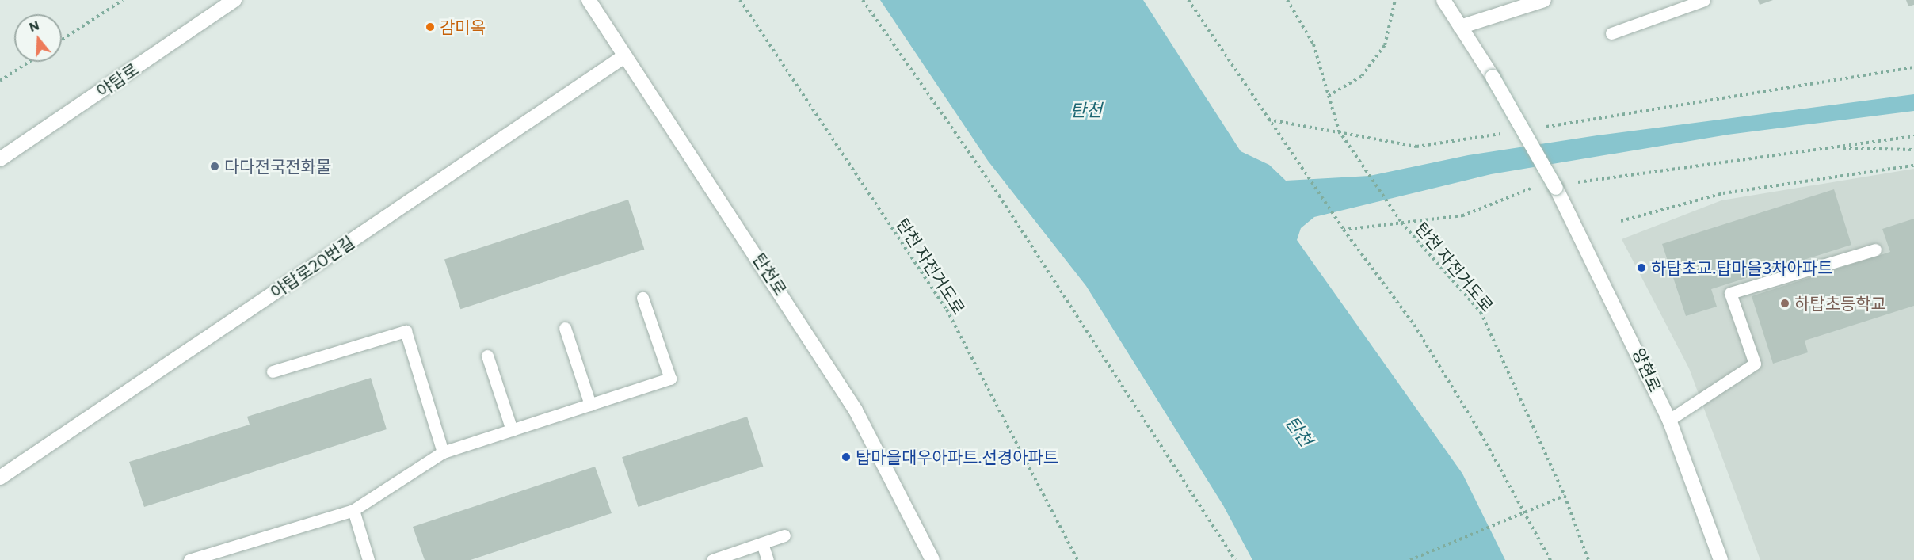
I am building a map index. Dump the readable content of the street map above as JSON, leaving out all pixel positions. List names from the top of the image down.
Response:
{
  "streets": {
    "main road": [
      "야탑로",
      "야탑로20번길",
      "탄천로",
      "양현로"
    ],
    "path": ["탄천 자전거도로"]
  },
  "crossings": [
    ["야탑로20번길", "탄천로"]
  ],
  "water": ["탄천"],
  "places": [
    "감미옥",
    "다다전국전화물",
    "하탑초교.탑마을3차아파트",
    "하탑초등학교",
    "탑마을대우아파트.선경아파트"
  ],
  "north": "top"
}
